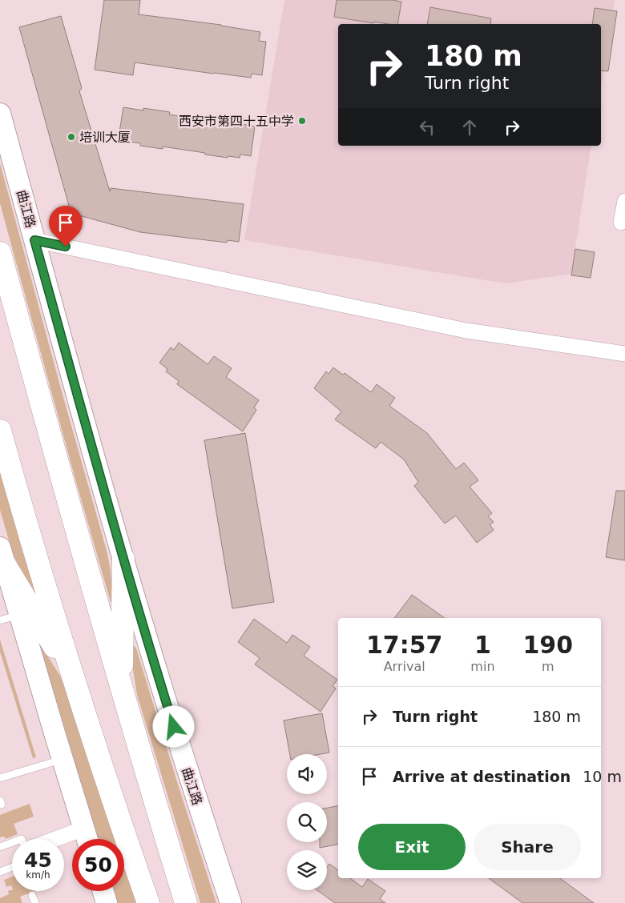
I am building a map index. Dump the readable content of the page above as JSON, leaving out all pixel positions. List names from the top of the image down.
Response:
{
  "streets": {
    "main road": ["曲江路"]
  },
  "places": ["西安市第四十五中学", "培训大厦"],
  "page": {
    "turn": ["180 m", "Turn right"],
    "eta": [
      "17:57",
      "Arrival",
      "1",
      "min",
      "190",
      "m"
    ],
    "list": [
      {
        "name": "Turn right",
        "value": "180 m"
      },
      {
        "name": "Arrive at destination",
        "value": "10 m"
      }
    ],
    "buttons": ["Exit", "Share"],
    "speed": "45 km/h",
    "limit": "50"
  }
}
